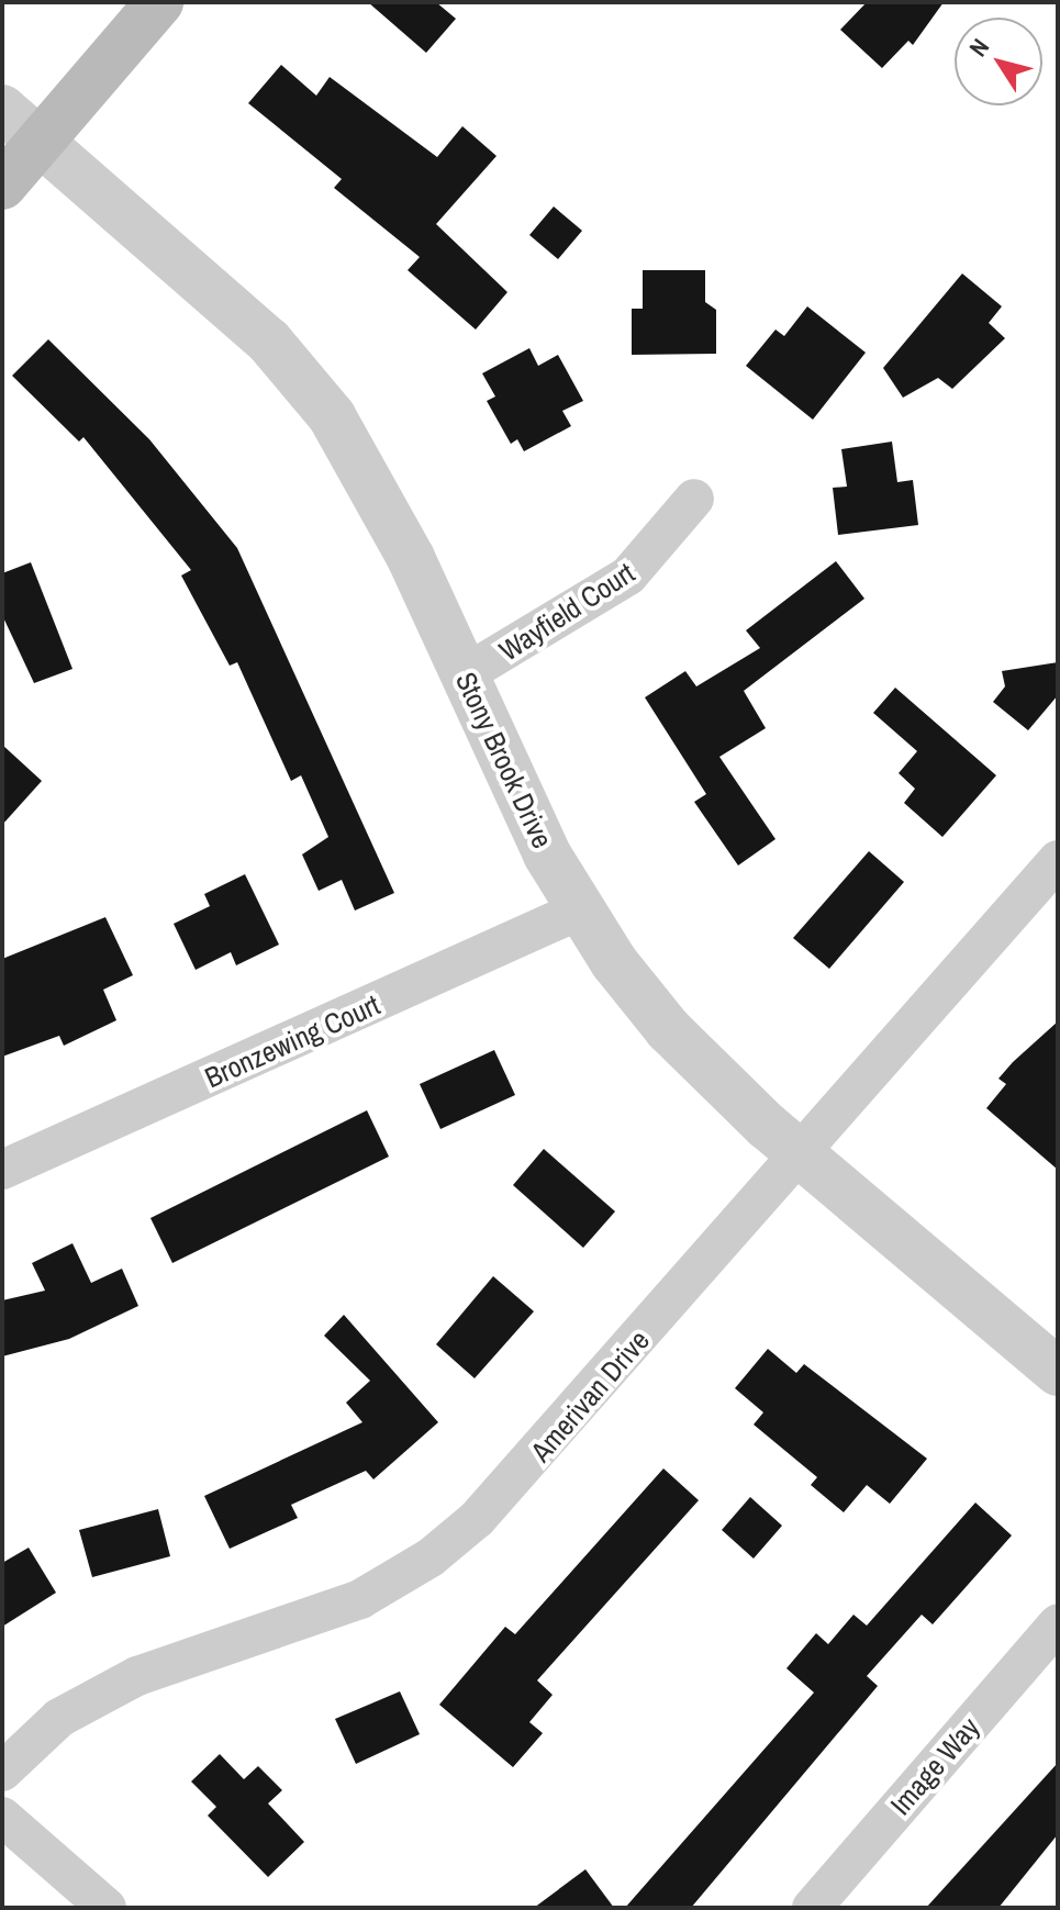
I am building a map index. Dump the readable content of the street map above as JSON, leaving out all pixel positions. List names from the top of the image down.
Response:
{
  "streets": {
    "street": [
      "Wayfield Court",
      "Stony Brook Drive",
      "Bronzewing Court",
      "Amerivan Drive",
      "Image Way"
    ]
  },
  "crossings": [
    ["Wayfield Court", "Stony Brook Drive"],
    ["Stony Brook Drive", "Bronzewing Court"],
    ["Stony Brook Drive", "Amerivan Drive"]
  ],
  "north": "top left"
}
